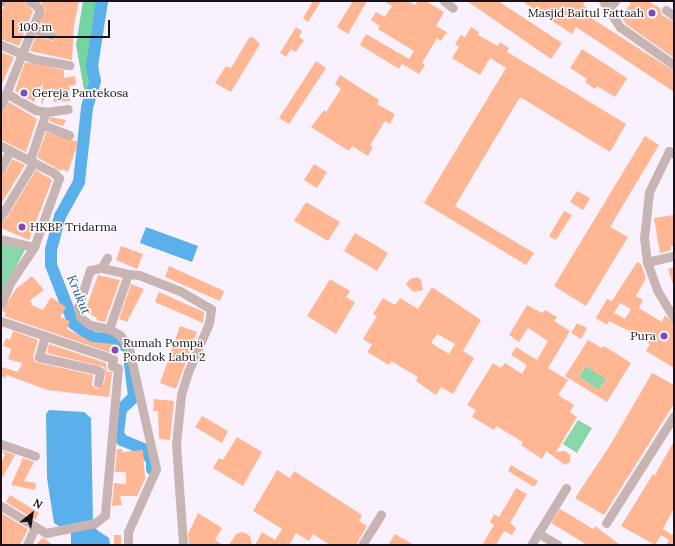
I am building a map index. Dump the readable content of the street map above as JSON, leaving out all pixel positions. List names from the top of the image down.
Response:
{
  "water": ["Krukut"],
  "places": [
    "Masjid Baitul Fattaah",
    "Gereja Pantekosa",
    "HKBP Tridarma",
    "Pura",
    "Rumah Pompa Pondok Labu 2"
  ],
  "scale_bar": "100 m",
  "north": "top right"
}
